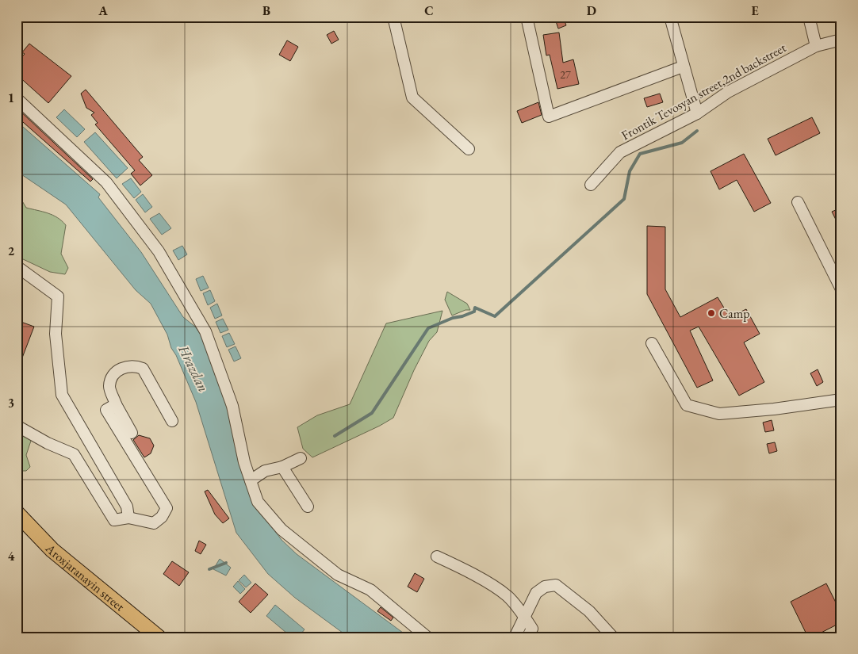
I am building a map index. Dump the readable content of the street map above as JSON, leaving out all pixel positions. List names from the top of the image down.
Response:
{
  "streets": {
    "main road": ["Aroxjaranayin street"],
    "street": ["Frontik Tevosyan street,2nd backstreet"]
  },
  "water": ["Hrazdan"],
  "places": ["Camp"],
  "house_numbers": ["27"],
  "grid": {
    "columns": [
      "A",
      "B",
      "C",
      "D",
      "E"
    ],
    "rows": [
      "1",
      "2",
      "3",
      "4"
    ]
  }
}
